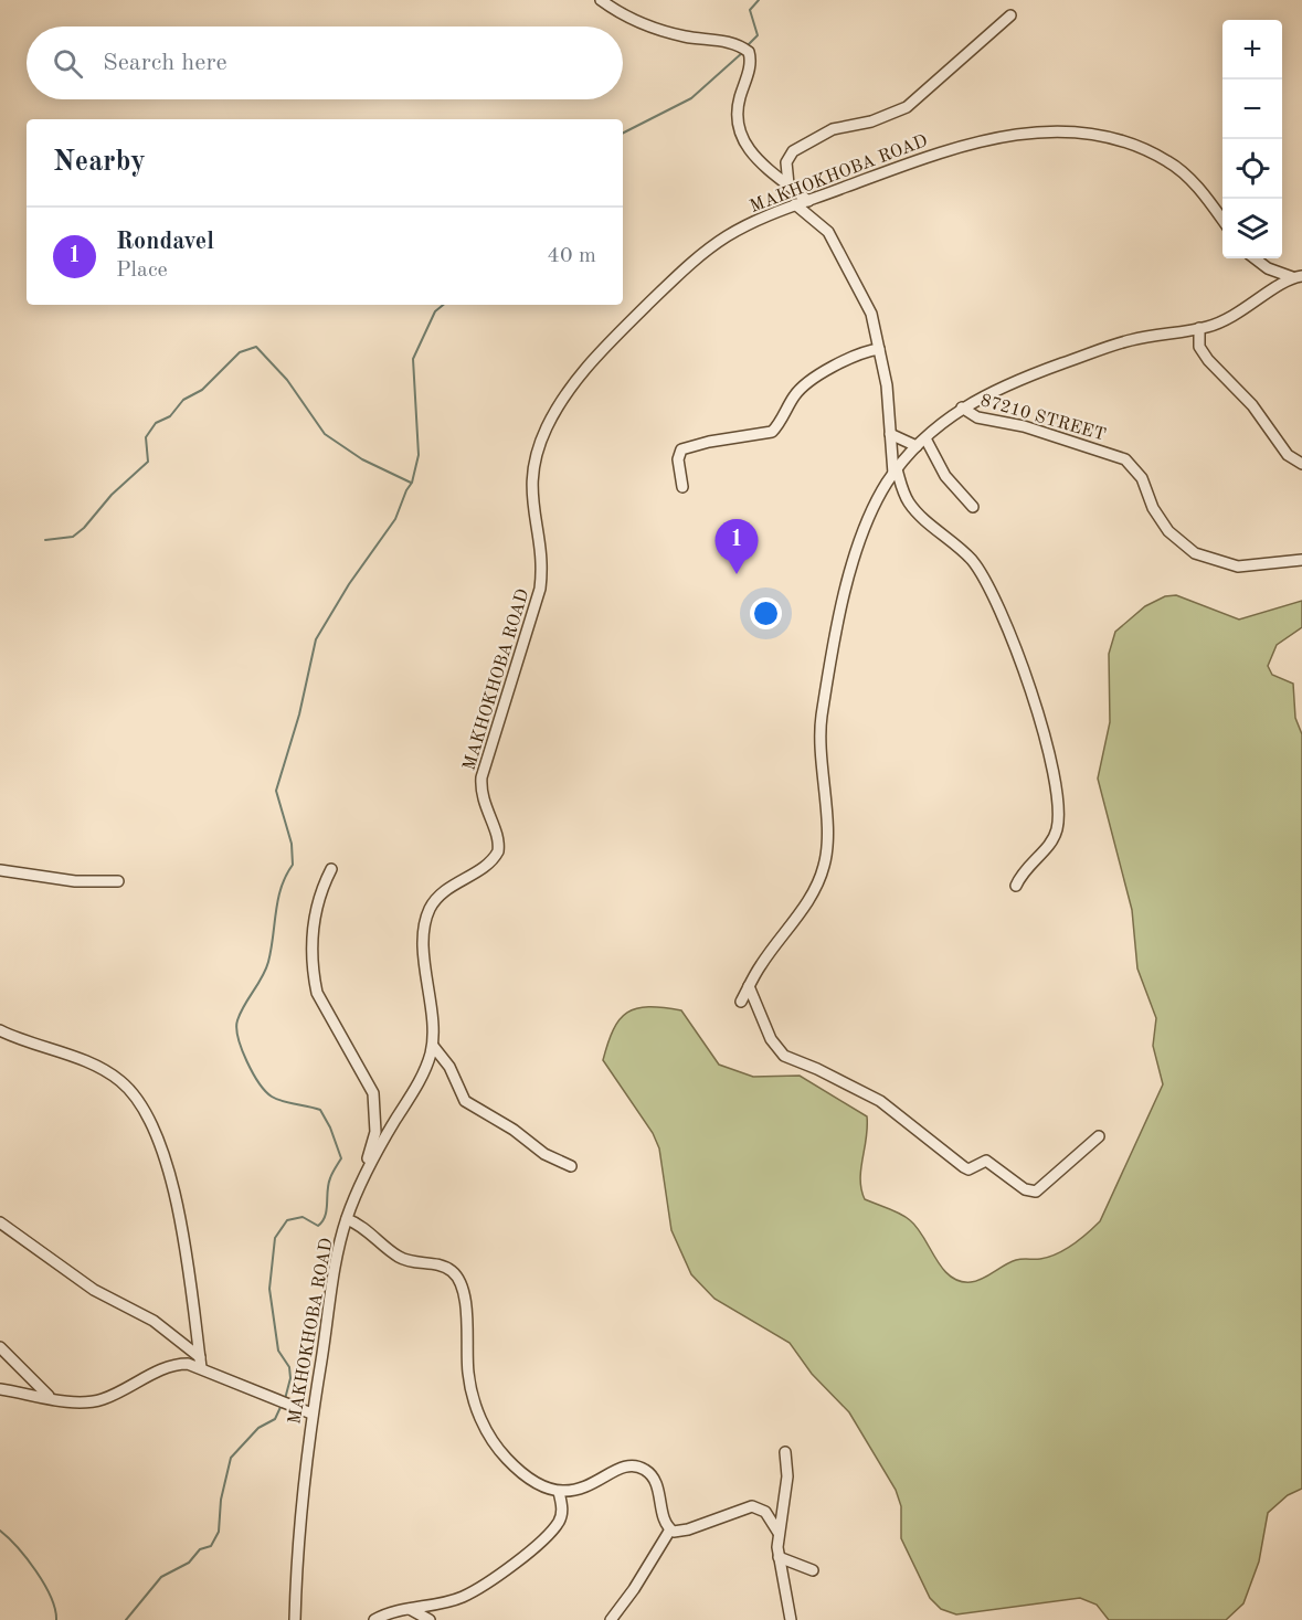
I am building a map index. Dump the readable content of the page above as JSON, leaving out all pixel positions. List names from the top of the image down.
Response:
{
  "streets": {
    "street": ["MAKHOKHOBA ROAD", "87210 STREET"]
  },
  "page": {
    "map_buttons": ["+", "−"],
    "search": "Search here",
    "heading": "Nearby",
    "list": [
      {
        "mark": "1",
        "name": "Rondavel",
        "note": "Place",
        "value": "40 m"
      }
    ],
    "pins": "1"
  }
}
